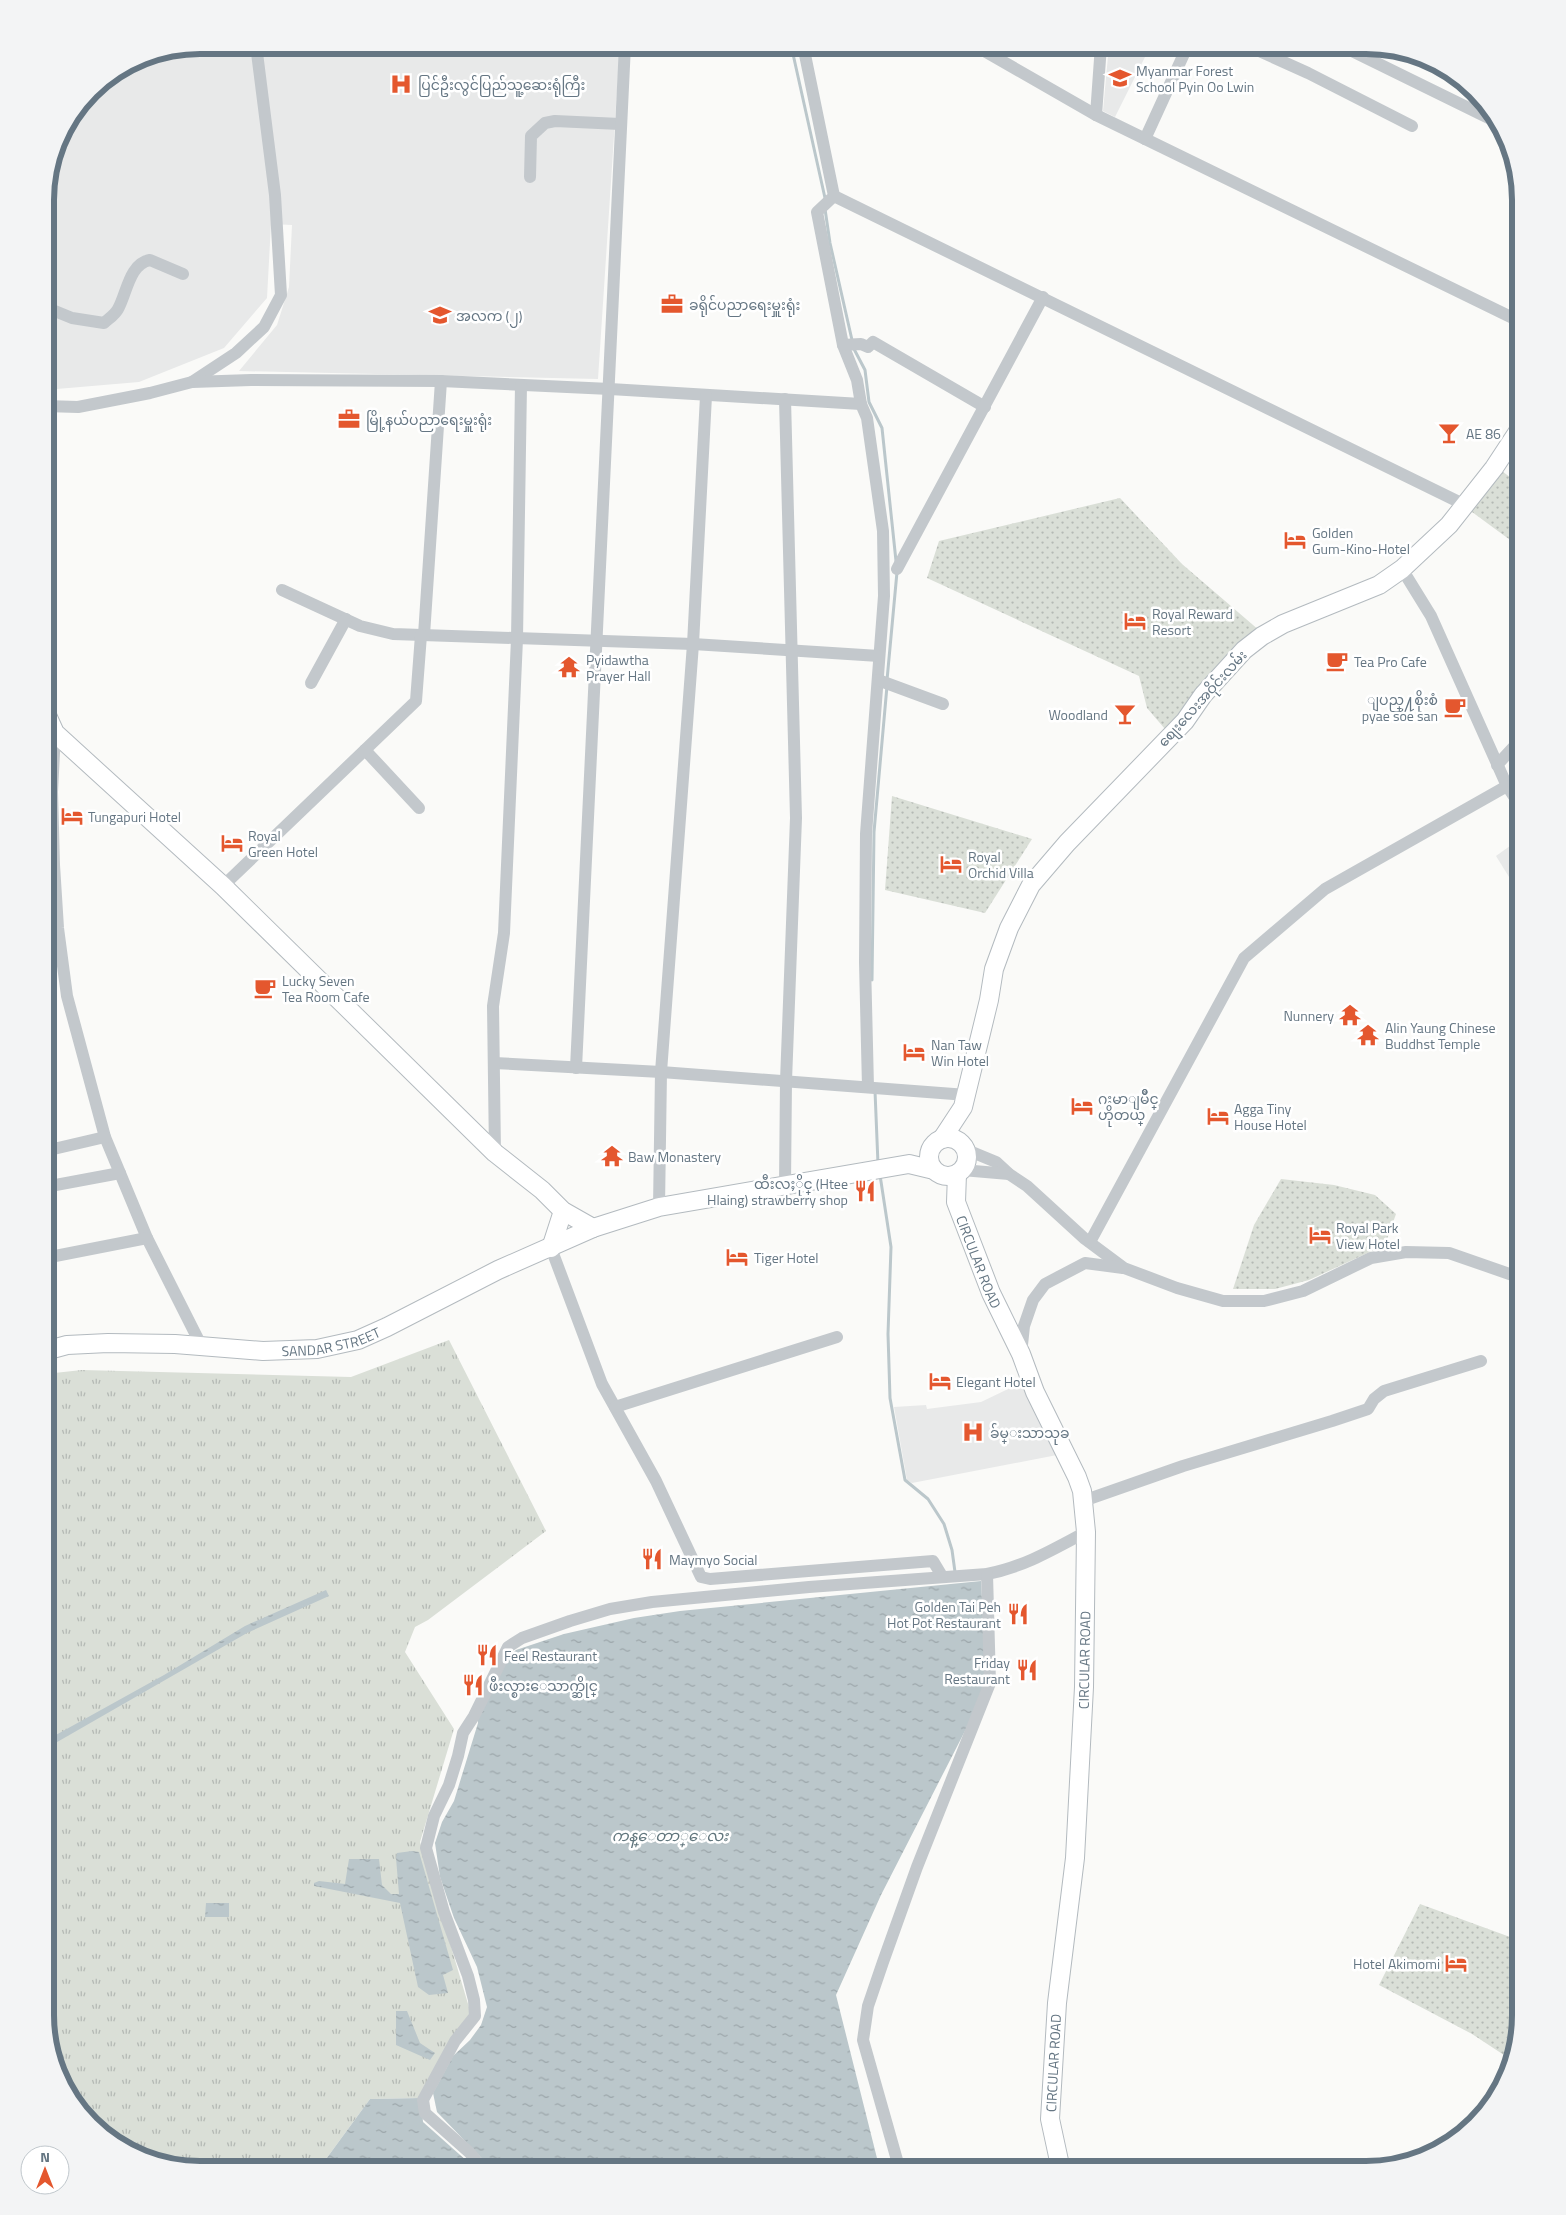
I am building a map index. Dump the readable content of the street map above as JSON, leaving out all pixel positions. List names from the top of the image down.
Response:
{
  "streets": {
    "street": ["စျေးလေးအဝိုင်းလမ်း", "CIRCULAR ROAD", "SANDAR STREET"]
  },
  "water": ["ကန္ေတာ္ေလး"],
  "places": {
    "school or university": ["Myanmar Forest School Pyin Oo Lwin", "အလက (၂)"],
    "hospital": ["ပြင်ဦးလွင်ပြည်သူ့ဆေးရုံကြီး", "ခ်မ္းသာသုခ"],
    "office": ["ခရိုင်ပညာရေးမှူးရုံး", "မြို့နယ်ပညာရေးမှူးရုံး"],
    "bar": ["AE 86", "Woodland"],
    "hotel": [
      "Golden Gum-Kino-Hotel",
      "Royal Reward Resort",
      "Tungapuri Hotel",
      "Royal Green Hotel",
      "Royal Orchid Villa",
      "Nan Taw Win Hotel",
      "ဂႏမာျမိဳင္ ဟိုတယ္",
      "Agga Tiny House Hotel",
      "Royal Park View Hotel",
      "Tiger Hotel",
      "Elegant Hotel",
      "Hotel Akimomi"
    ],
    "cafe": ["Tea Pro Cafe", "ျပည္႔စိုးစံ pyae soe san", "Lucky Seven Tea Room Cafe"],
    "temple": [
      "Pyidawtha Prayer Hall",
      "Nunnery",
      "Alin Yaung Chinese Buddhst Temple",
      "Baw Monastery"
    ],
    "restaurant": [
      "ထီးလႈိုင္ (Htee Hlaing) strawberry shop",
      "Maymyo Social",
      "Golden Tai Peh Hot Pot Restaurant",
      "Feel Restaurant",
      "Friday Restaurant",
      "ဖီးလ္စားေသာက္ဆိုင္"
    ]
  },
  "north": "top"
}
